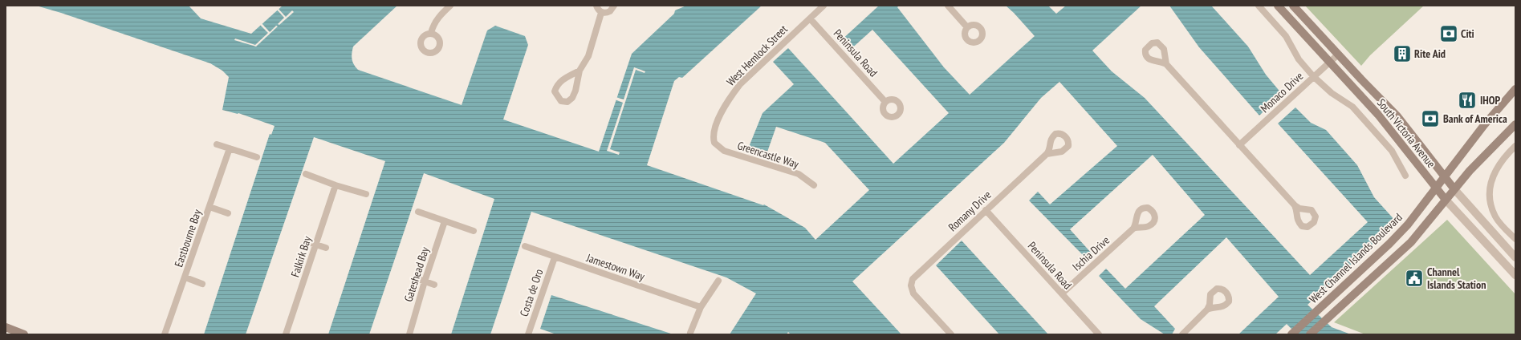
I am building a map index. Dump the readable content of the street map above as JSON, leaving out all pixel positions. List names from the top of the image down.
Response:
{
  "streets": {
    "main road": ["South Victoria Avenue", "West Channel Islands Boulevard"],
    "street": [
      "Peninsula Road",
      "West Hemlock Street",
      "Monaco Drive",
      "Greencastle Way",
      "Romany Drive",
      "Eastbourne Bay",
      "Ischia Drive",
      "Falkirk Bay",
      "Jamestown Way",
      "Gateshead Bay",
      "Costa de Oro"
    ]
  },
  "crossings": [
    ["Peninsula Road", "West Hemlock Street"],
    ["Peninsula Road", "Romany Drive"],
    ["Peninsula Road", "Ischia Drive"],
    ["West Hemlock Street", "Greencastle Way"],
    ["Monaco Drive", "South Victoria Avenue"],
    ["South Victoria Avenue", "West Channel Islands Boulevard"],
    ["Jamestown Way", "Costa de Oro"]
  ],
  "places": {
    "bank": ["Citi", "Bank of America"],
    "building": ["Rite Aid"],
    "restaurant": ["IHOP"],
    "public building": ["Channel Islands Station"]
  }
}
